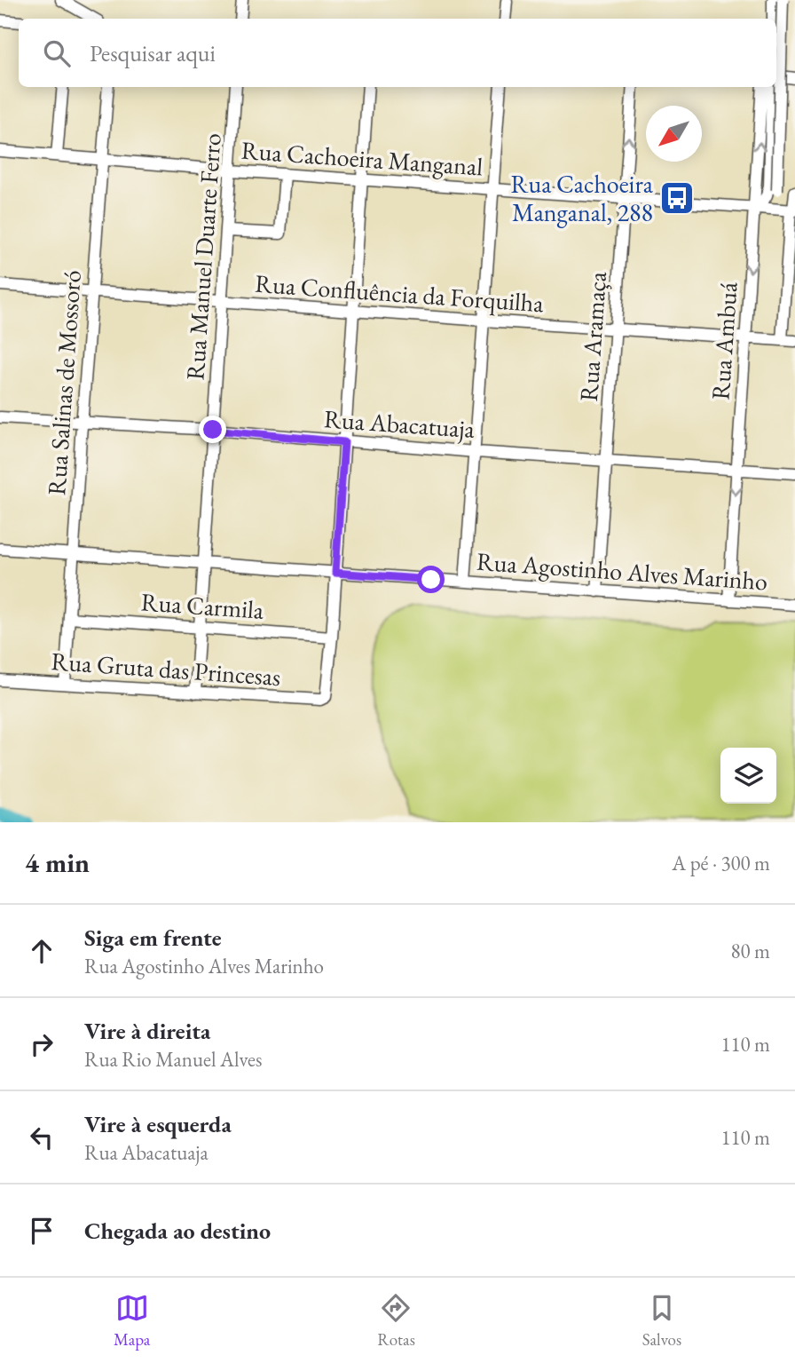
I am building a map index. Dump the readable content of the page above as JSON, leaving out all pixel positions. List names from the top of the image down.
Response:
{
  "streets": {
    "street": [
      "Rua Cachoeira Manganal",
      "Rua Manuel Duarte Ferro",
      "Rua Confluência da Forquilha",
      "Rua Aramaça",
      "Rua Ambuá",
      "Rua Salinas de Mossoró",
      "Rua Abacatuaja",
      "Rua Agostinho Alves Marinho",
      "Rua Carmila",
      "Rua Gruta das Princesas"
    ]
  },
  "crossings": [
    ["Rua Cachoeira Manganal", "Rua Manuel Duarte Ferro"],
    ["Rua Cachoeira Manganal", "Rua Aramaça"],
    ["Rua Cachoeira Manganal", "Rua Ambuá"],
    ["Rua Cachoeira Manganal", "Rua Salinas de Mossoró"],
    ["Rua Manuel Duarte Ferro", "Rua Confluência da Forquilha"],
    ["Rua Manuel Duarte Ferro", "Rua Abacatuaja"],
    ["Rua Manuel Duarte Ferro", "Rua Agostinho Alves Marinho"],
    ["Rua Manuel Duarte Ferro", "Rua Carmila"],
    ["Rua Manuel Duarte Ferro", "Rua Gruta das Princesas"],
    ["Rua Confluência da Forquilha", "Rua Aramaça"],
    ["Rua Confluência da Forquilha", "Rua Ambuá"],
    ["Rua Confluência da Forquilha", "Rua Salinas de Mossoró"],
    ["Rua Aramaça", "Rua Abacatuaja"],
    ["Rua Aramaça", "Rua Agostinho Alves Marinho"],
    ["Rua Ambuá", "Rua Abacatuaja"],
    ["Rua Ambuá", "Rua Agostinho Alves Marinho"],
    ["Rua Salinas de Mossoró", "Rua Abacatuaja"],
    ["Rua Salinas de Mossoró", "Rua Agostinho Alves Marinho"],
    ["Rua Salinas de Mossoró", "Rua Carmila"],
    ["Rua Salinas de Mossoró", "Rua Gruta das Princesas"],
    ["Rua Carmila", "Rua Gruta das Princesas"]
  ],
  "places": {
    "bus stop": ["Rua Cachoeira Manganal, 288"]
  },
  "north": "bottom left",
  "page": {
    "search": "Pesquisar aqui",
    "heading": ["4 min", "A pé · 300 m"],
    "list": [
      ["Siga em frente", "Rua Agostinho Alves Marinho", "80 m"],
      ["Vire à direita", "Rua Rio Manuel Alves", "110 m"],
      ["Vire à esquerda", "Rua Abacatuaja", "110 m"],
      "Chegada ao destino"
    ],
    "nav": ["Mapa", "Rotas", "Salvos"]
  }
}
